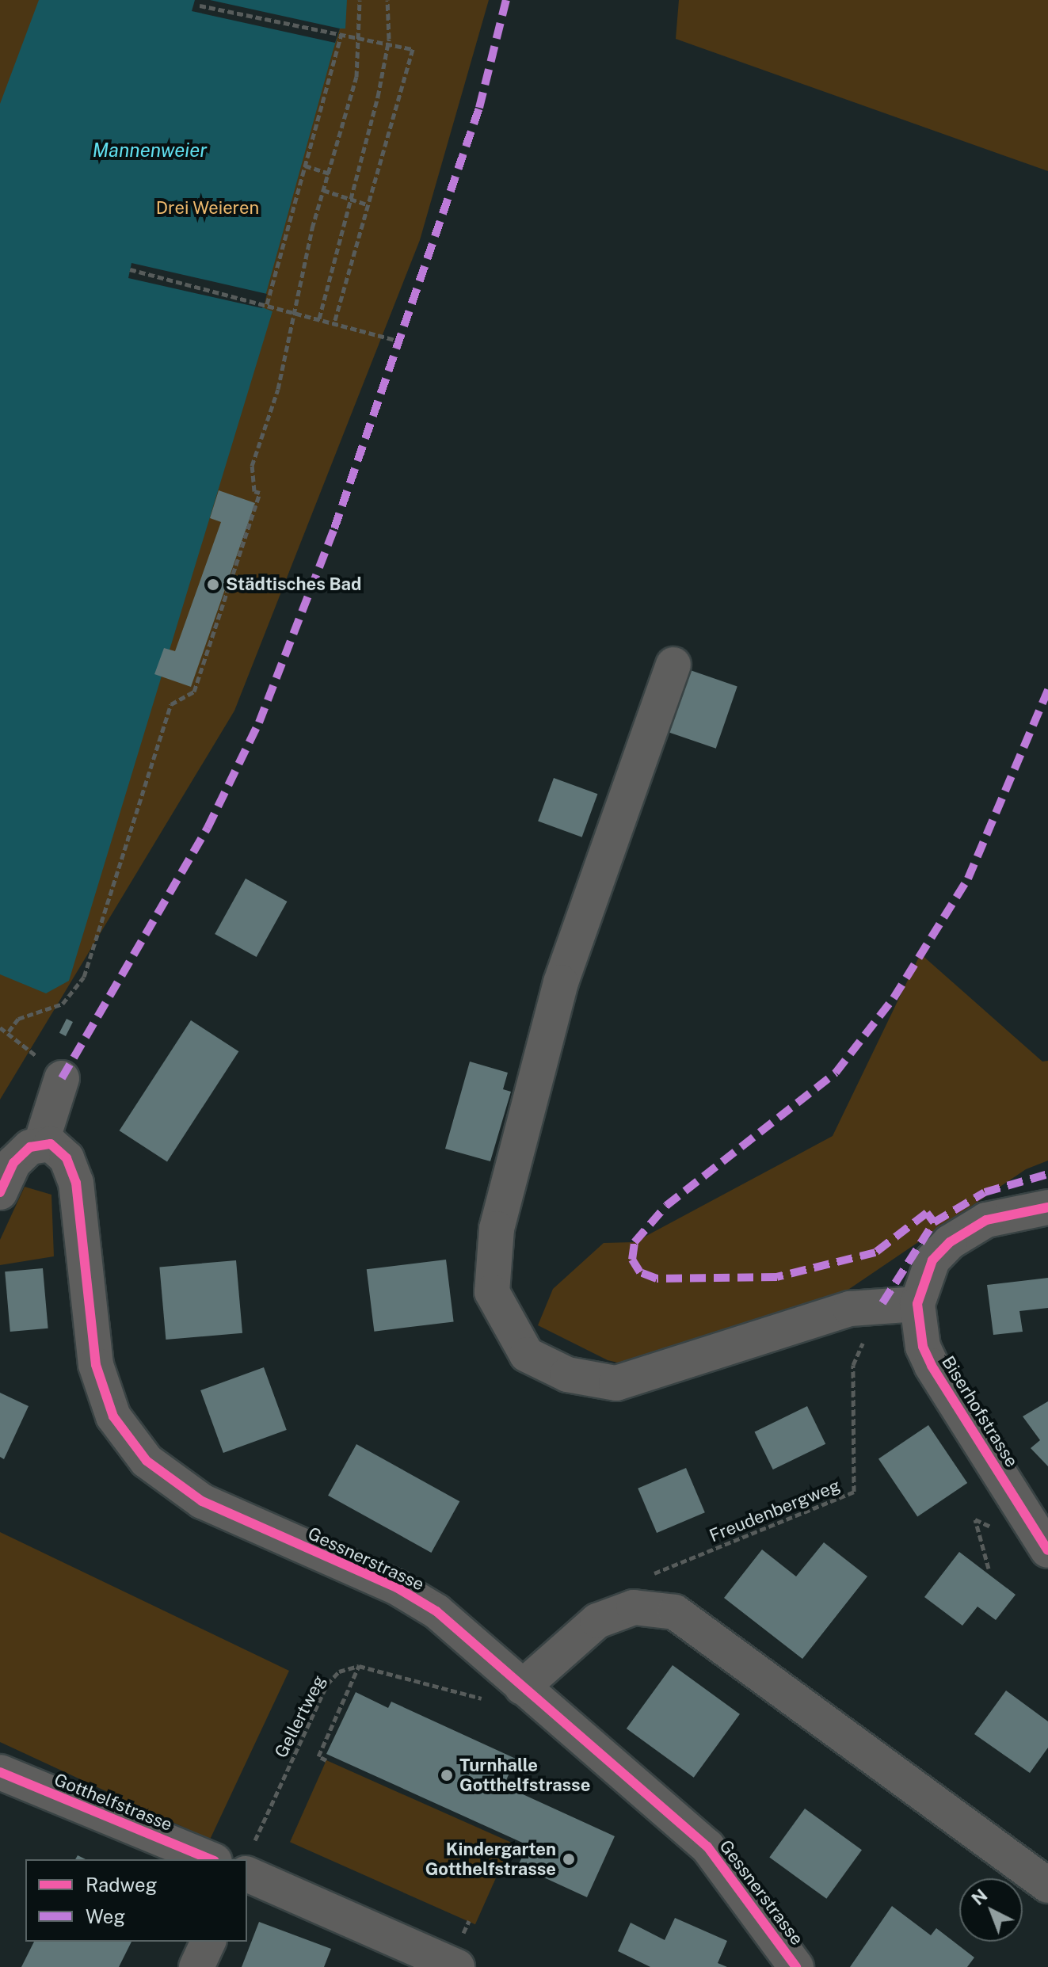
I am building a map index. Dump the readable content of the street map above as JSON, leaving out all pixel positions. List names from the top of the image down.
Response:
{
  "streets": {
    "street": ["Biserhofstrasse", "Gessnerstrasse", "Gotthelfstrasse"],
    "path": ["Freudenbergweg", "Gellertweg"]
  },
  "water": ["Mannenweier"],
  "parks": ["Drei Weieren"],
  "places": ["Städtisches Bad", "Turnhalle Gotthelfstrasse", "Kindergarten Gotthelfstrasse"],
  "legend": ["Radweg", "Weg"],
  "north": "top left"
}
